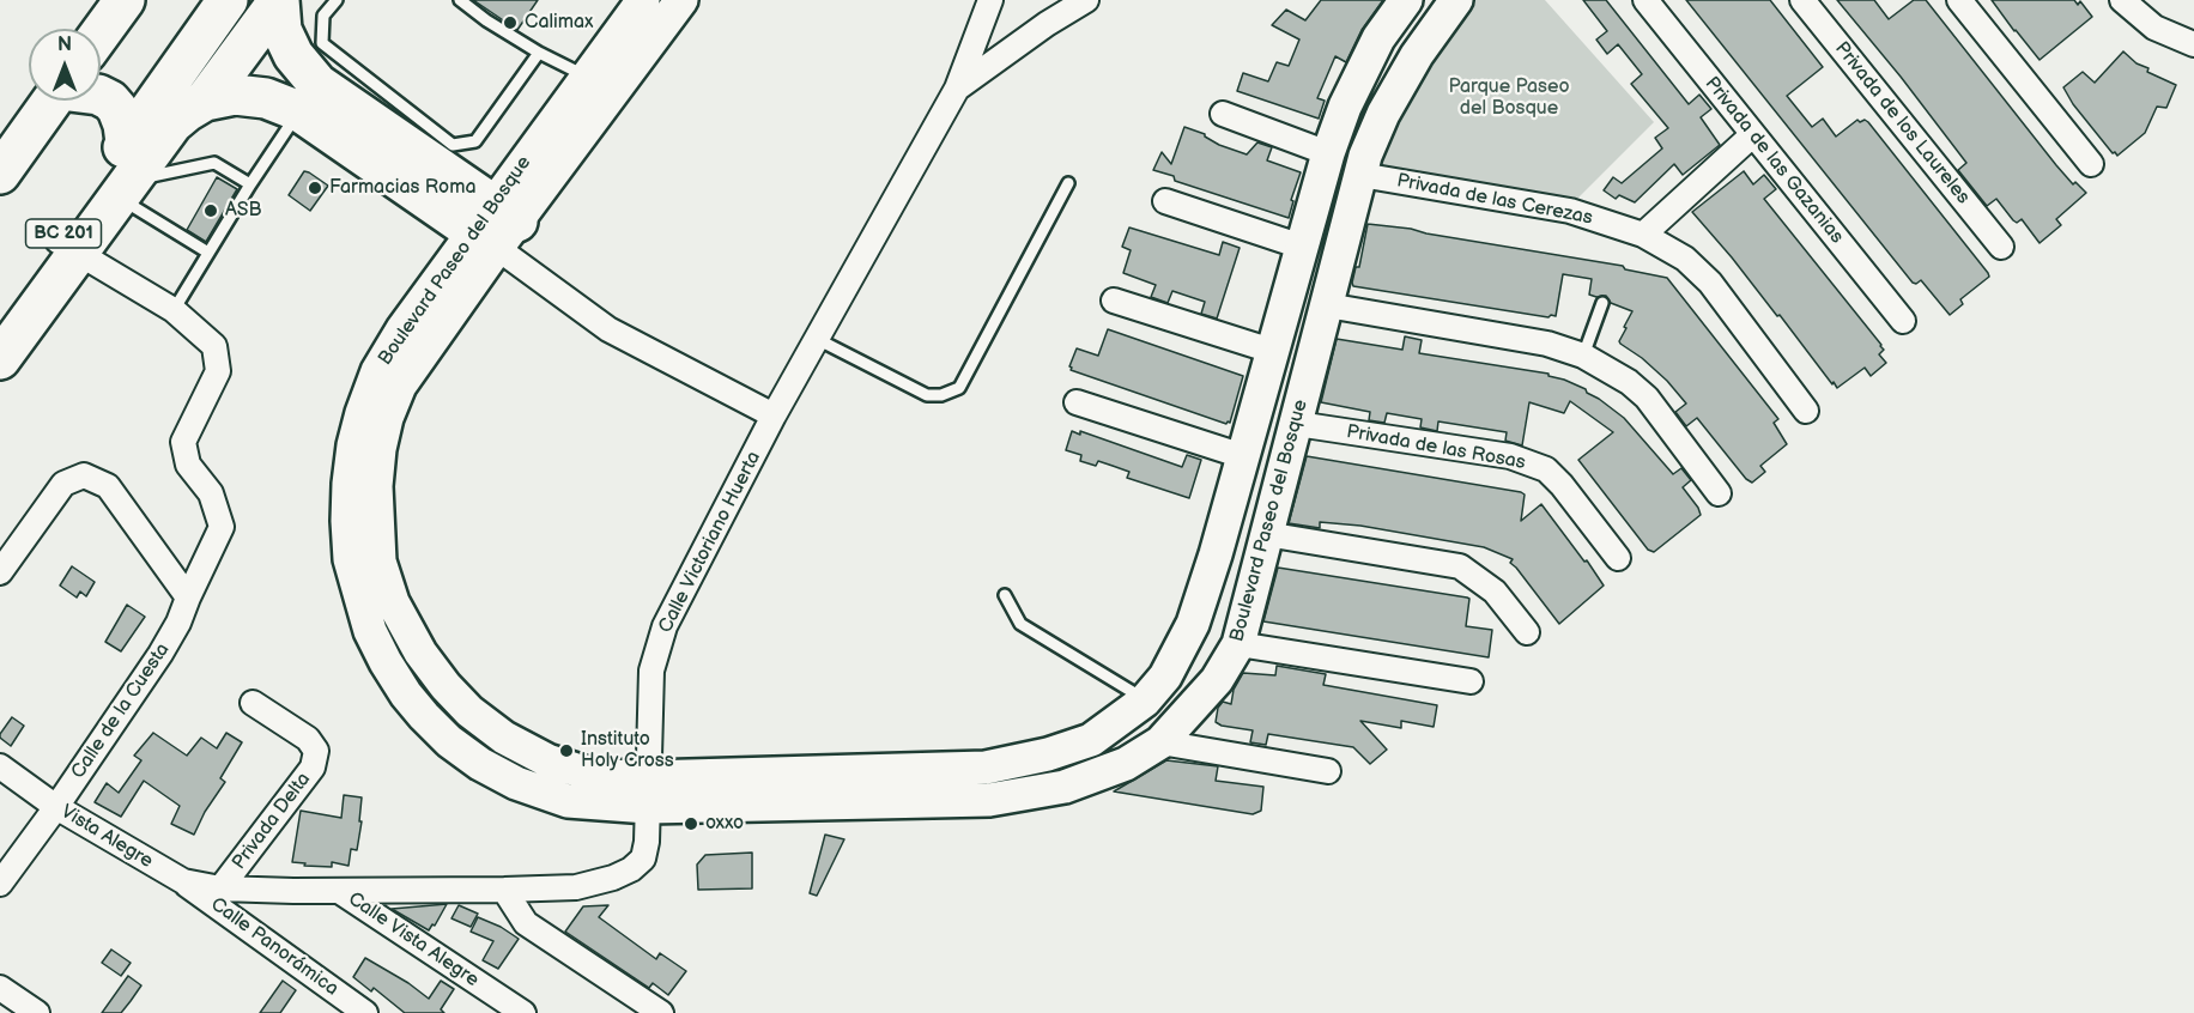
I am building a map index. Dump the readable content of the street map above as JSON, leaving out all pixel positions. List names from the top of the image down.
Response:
{
  "streets": {
    "highway": ["BC 201"],
    "street": [
      "Privada de los Laureles",
      "Privada de las Gazanias",
      "Privada de las Cerezas",
      "Boulevard Paseo del Bosque",
      "Privada de las Rosas",
      "Calle Victoriano Huerta",
      "Calle de la Cuesta",
      "Privada Delta",
      "Vista Alegre",
      "Calle Vista Alegre",
      "Calle Panorámica"
    ]
  },
  "crossings": [
    ["Privada de las Cerezas", "Boulevard Paseo del Bosque"],
    ["Boulevard Paseo del Bosque", "Privada de las Rosas"],
    ["Boulevard Paseo del Bosque", "Calle Victoriano Huerta"],
    ["Calle Victoriano Huerta", "Privada Delta"],
    ["Calle Victoriano Huerta", "Vista Alegre"],
    ["Calle Victoriano Huerta", "Calle Vista Alegre"],
    ["Calle de la Cuesta", "Vista Alegre"],
    ["Privada Delta", "Vista Alegre"],
    ["Vista Alegre", "Calle Panorámica"]
  ],
  "parks": ["Parque Paseo del Bosque"],
  "places": [
    "Calimax",
    "Farmacias Roma",
    "ASB",
    "Instituto Holy Cross",
    "oxxo"
  ],
  "north": "top"
}
